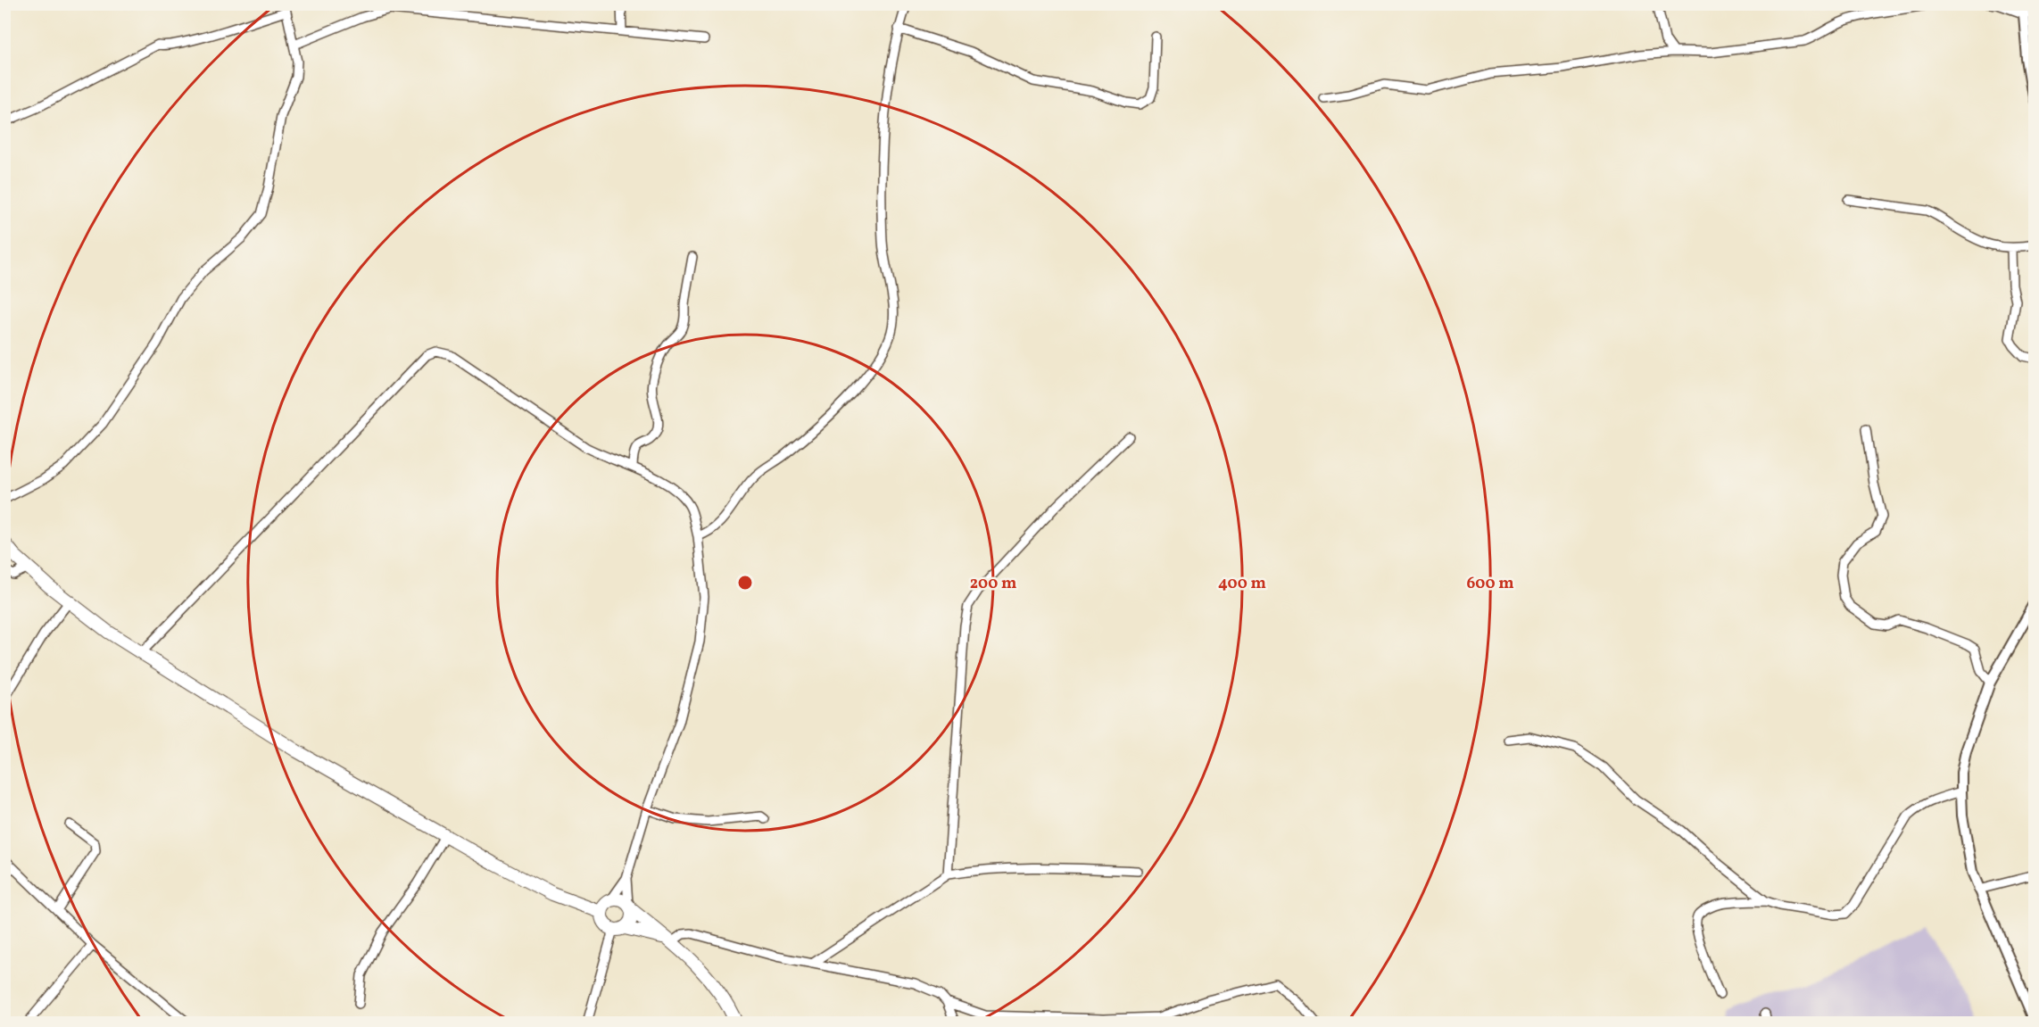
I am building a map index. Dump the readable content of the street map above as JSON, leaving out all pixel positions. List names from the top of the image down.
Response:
{
  "rings": ["200 m", "400 m", "600 m"]
}
